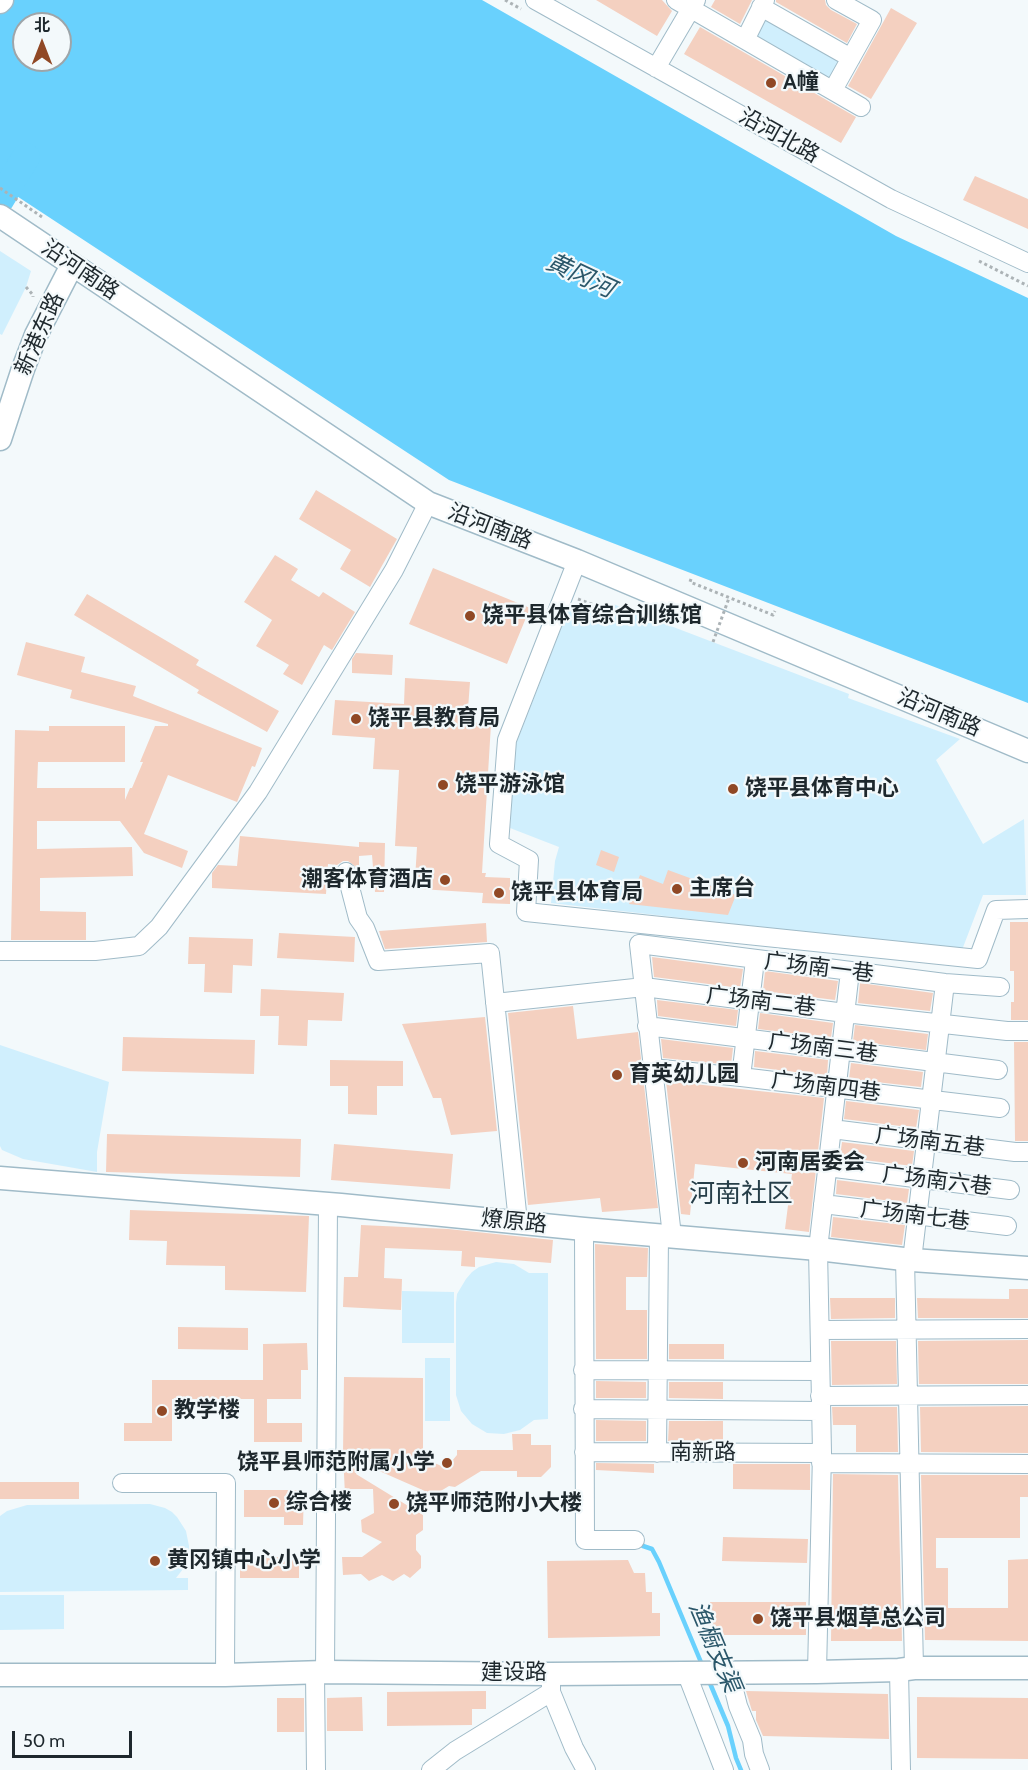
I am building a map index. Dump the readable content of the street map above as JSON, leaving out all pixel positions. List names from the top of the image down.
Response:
{
  "streets": {
    "main road": [
      "沿河南路",
      "新港东路",
      "燎原路",
      "建设路"
    ],
    "street": [
      "沿河北路",
      "广场南一巷",
      "广场南二巷",
      "广场南三巷",
      "广场南四巷",
      "广场南五巷",
      "广场南六巷",
      "广场南七巷",
      "南新路"
    ]
  },
  "crossings": [
    ["沿河南路", "新港东路"],
    ["广场南一巷", "广场南二巷"]
  ],
  "districts": ["河南社区"],
  "water": ["黄冈河", "渔橱支渠"],
  "places": [
    "A幢",
    "饶平县体育综合训练馆",
    "饶平县教育局",
    "饶平游泳馆",
    "饶平县体育中心",
    "潮客体育酒店",
    "主席台",
    "饶平县体育局",
    "育英幼儿园",
    "河南居委会",
    "教学楼",
    "饶平县师范附属小学",
    "综合楼",
    "饶平师范附小大楼",
    "黄冈镇中心小学",
    "饶平县烟草总公司"
  ],
  "scale_bar": "50 m",
  "north": "top"
}
